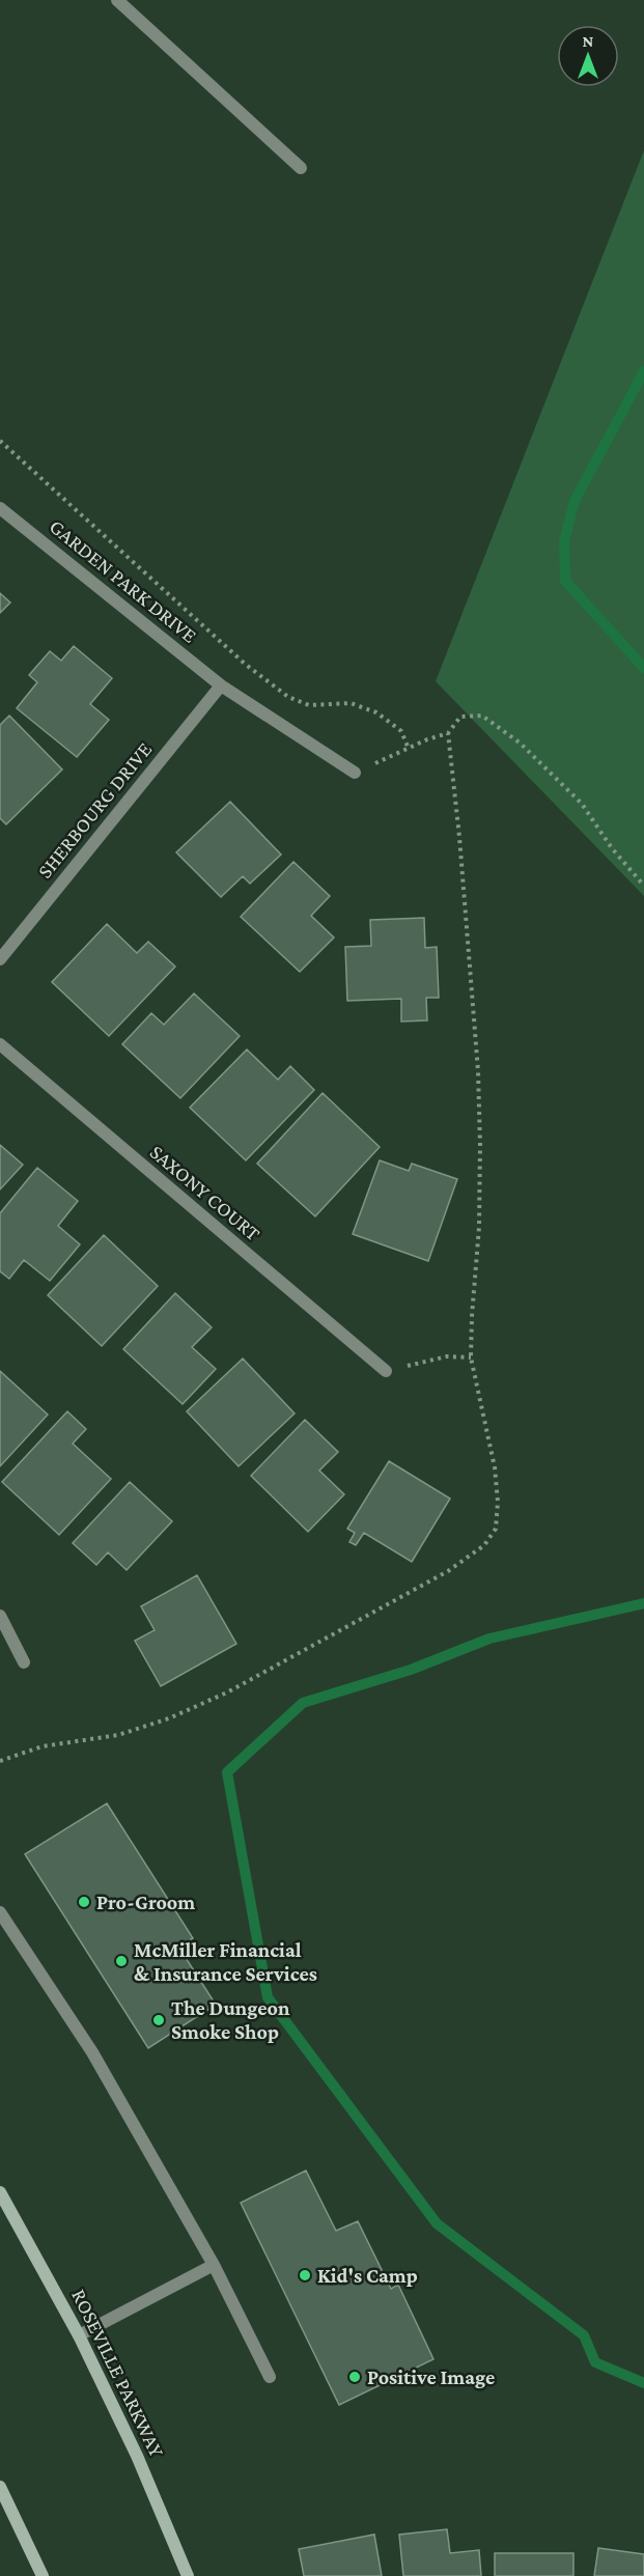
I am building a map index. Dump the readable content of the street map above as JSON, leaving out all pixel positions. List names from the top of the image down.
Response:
{
  "streets": {
    "main road": ["ROSEVILLE PARKWAY"],
    "street": ["GARDEN PARK DRIVE", "SHERBOURG DRIVE", "SAXONY COURT"]
  },
  "crossings": [
    ["GARDEN PARK DRIVE", "SHERBOURG DRIVE"]
  ],
  "places": [
    "Pro-Groom",
    "McMiller Financial & Insurance Services",
    "The Dungeon Smoke Shop",
    "Kid's Camp",
    "Positive Image"
  ],
  "north": "top"
}
